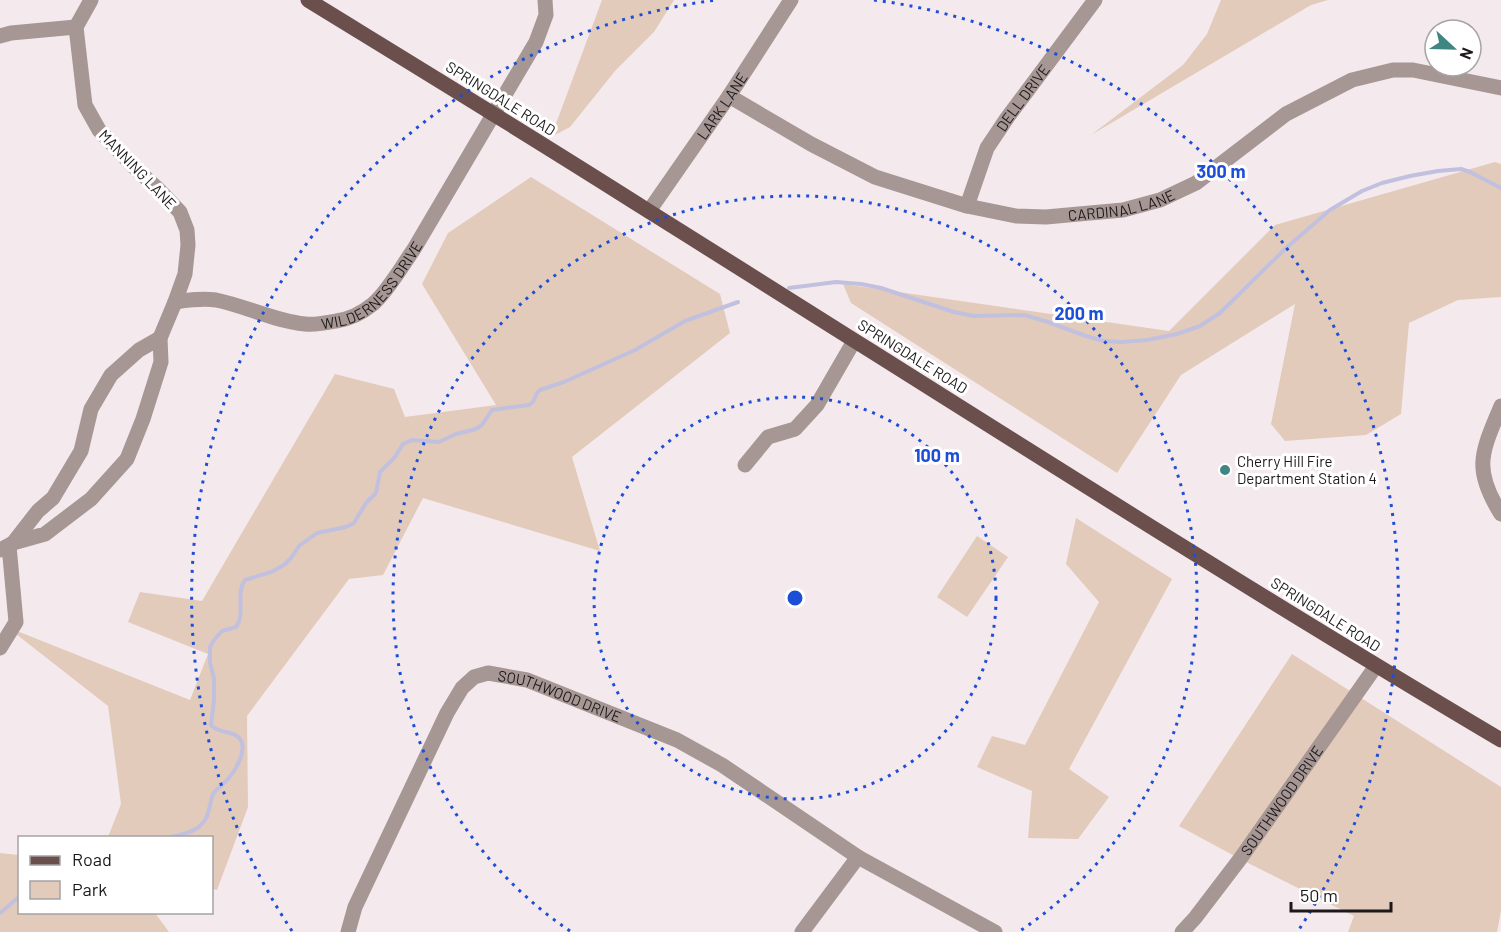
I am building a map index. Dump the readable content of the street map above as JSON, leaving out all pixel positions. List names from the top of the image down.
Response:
{
  "streets": {
    "main road": ["SPRINGDALE ROAD"],
    "street": [
      "DELL DRIVE",
      "LARK LANE",
      "MANNING LANE",
      "CARDINAL LANE",
      "WILDERNESS DRIVE",
      "SOUTHWOOD DRIVE"
    ]
  },
  "crossings": [
    ["SPRINGDALE ROAD", "LARK LANE"],
    ["SPRINGDALE ROAD", "WILDERNESS DRIVE"],
    ["SPRINGDALE ROAD", "SOUTHWOOD DRIVE"],
    ["DELL DRIVE", "CARDINAL LANE"],
    ["LARK LANE", "CARDINAL LANE"],
    ["MANNING LANE", "WILDERNESS DRIVE"]
  ],
  "places": ["Cherry Hill Fire Department Station 4"],
  "legend": ["Road", "Park"],
  "scale_bar": "50 m",
  "north": "right",
  "rings": ["300 m", "200 m", "100 m"]
}
